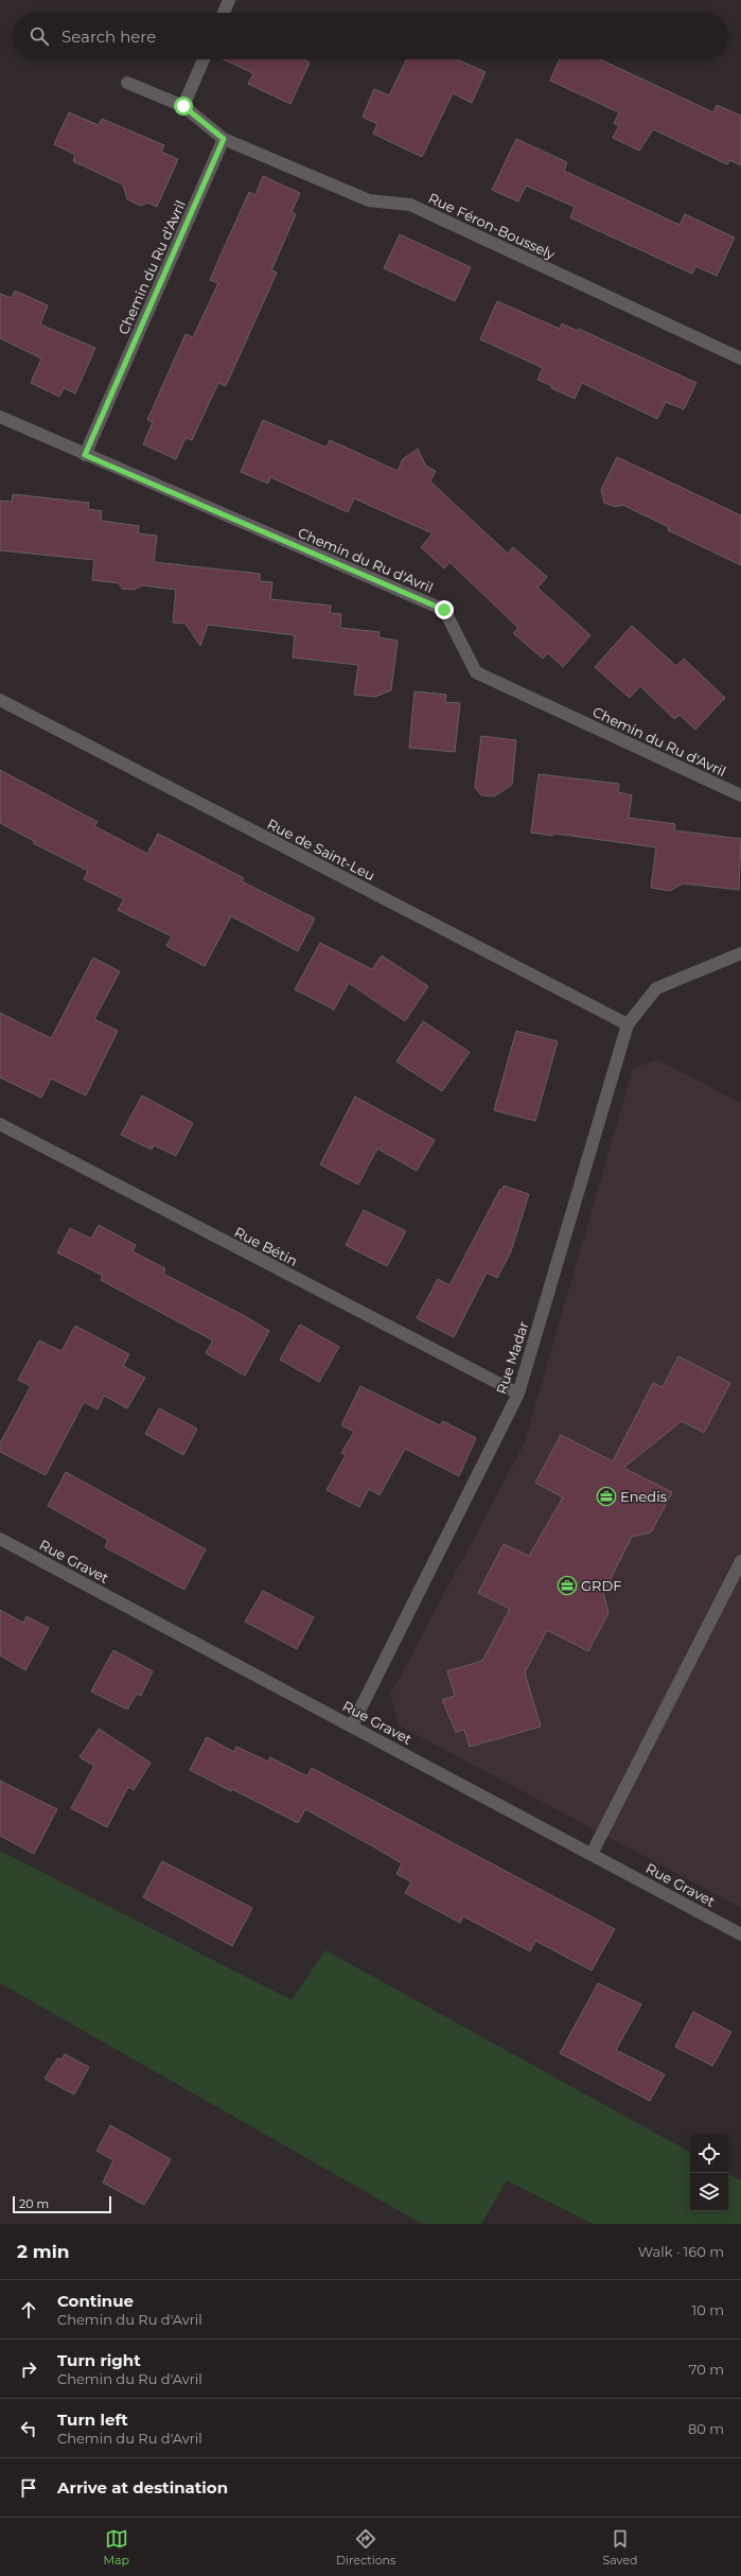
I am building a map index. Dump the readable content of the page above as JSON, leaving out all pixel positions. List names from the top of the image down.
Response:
{
  "streets": {
    "street": [
      "Rue Féron-Boussely",
      "Chemin du Ru d'Avril",
      "Rue de Saint-Leu",
      "Rue Bétin",
      "Rue Madar",
      "Rue Gravet"
    ]
  },
  "crossings": [
    ["Rue Féron-Boussely", "Chemin du Ru d'Avril"],
    ["Rue de Saint-Leu", "Rue Madar"],
    ["Rue Bétin", "Rue Madar"],
    ["Rue Madar", "Rue Gravet"]
  ],
  "places": {
    "office": ["Enedis", "GRDF"]
  },
  "scale_bar": "20 m",
  "page": {
    "search": "Search here",
    "scale": "20 m",
    "heading": ["2 min", "Walk · 160 m"],
    "list": [
      ["Continue", "Chemin du Ru d'Avril", "10 m"],
      ["Turn right", "Chemin du Ru d'Avril", "70 m"],
      ["Turn left", "Chemin du Ru d'Avril", "80 m"],
      "Arrive at destination"
    ],
    "nav": ["Map", "Directions", "Saved"]
  }
}
